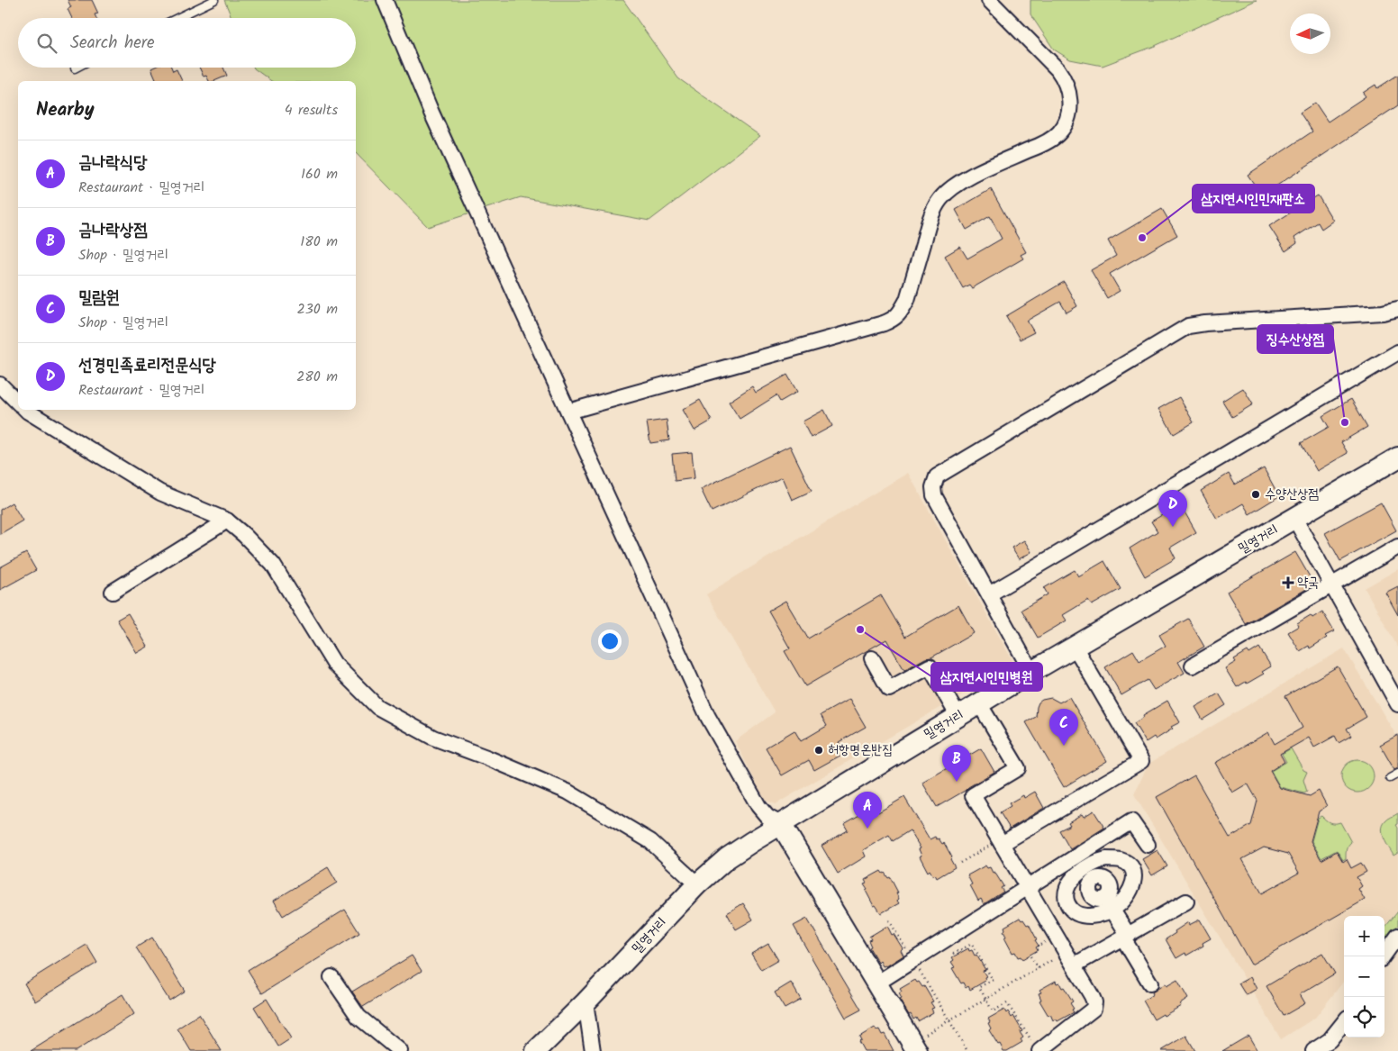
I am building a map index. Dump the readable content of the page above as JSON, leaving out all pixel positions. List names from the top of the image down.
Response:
{
  "streets": {
    "main road": ["밀영거리"]
  },
  "places": {
    "other": [
      "삼지연시인민재판소",
      "징수산상점",
      "수양산상점",
      "삼지연시인민병원",
      "허항명온반집"
    ],
    "health": ["약국"]
  },
  "north": "left",
  "page": {
    "search": "Search here",
    "heading": ["Nearby", "4 results"],
    "list": [
      {
        "mark": "A",
        "name": "금나락식당",
        "note": "Restaurant · 밀영거리",
        "value": "160 m"
      },
      {
        "mark": "B",
        "name": "금나락상점",
        "note": "Shop · 밀영거리",
        "value": "180 m"
      },
      {
        "mark": "C",
        "name": "밀람원",
        "note": "Shop · 밀영거리",
        "value": "230 m"
      },
      {
        "mark": "D",
        "name": "선경민족료리전문식당",
        "note": "Restaurant · 밀영거리",
        "value": "280 m"
      }
    ],
    "pins": [
      "D",
      "C",
      "B",
      "A"
    ],
    "map_buttons": ["+", "−"]
  }
}
